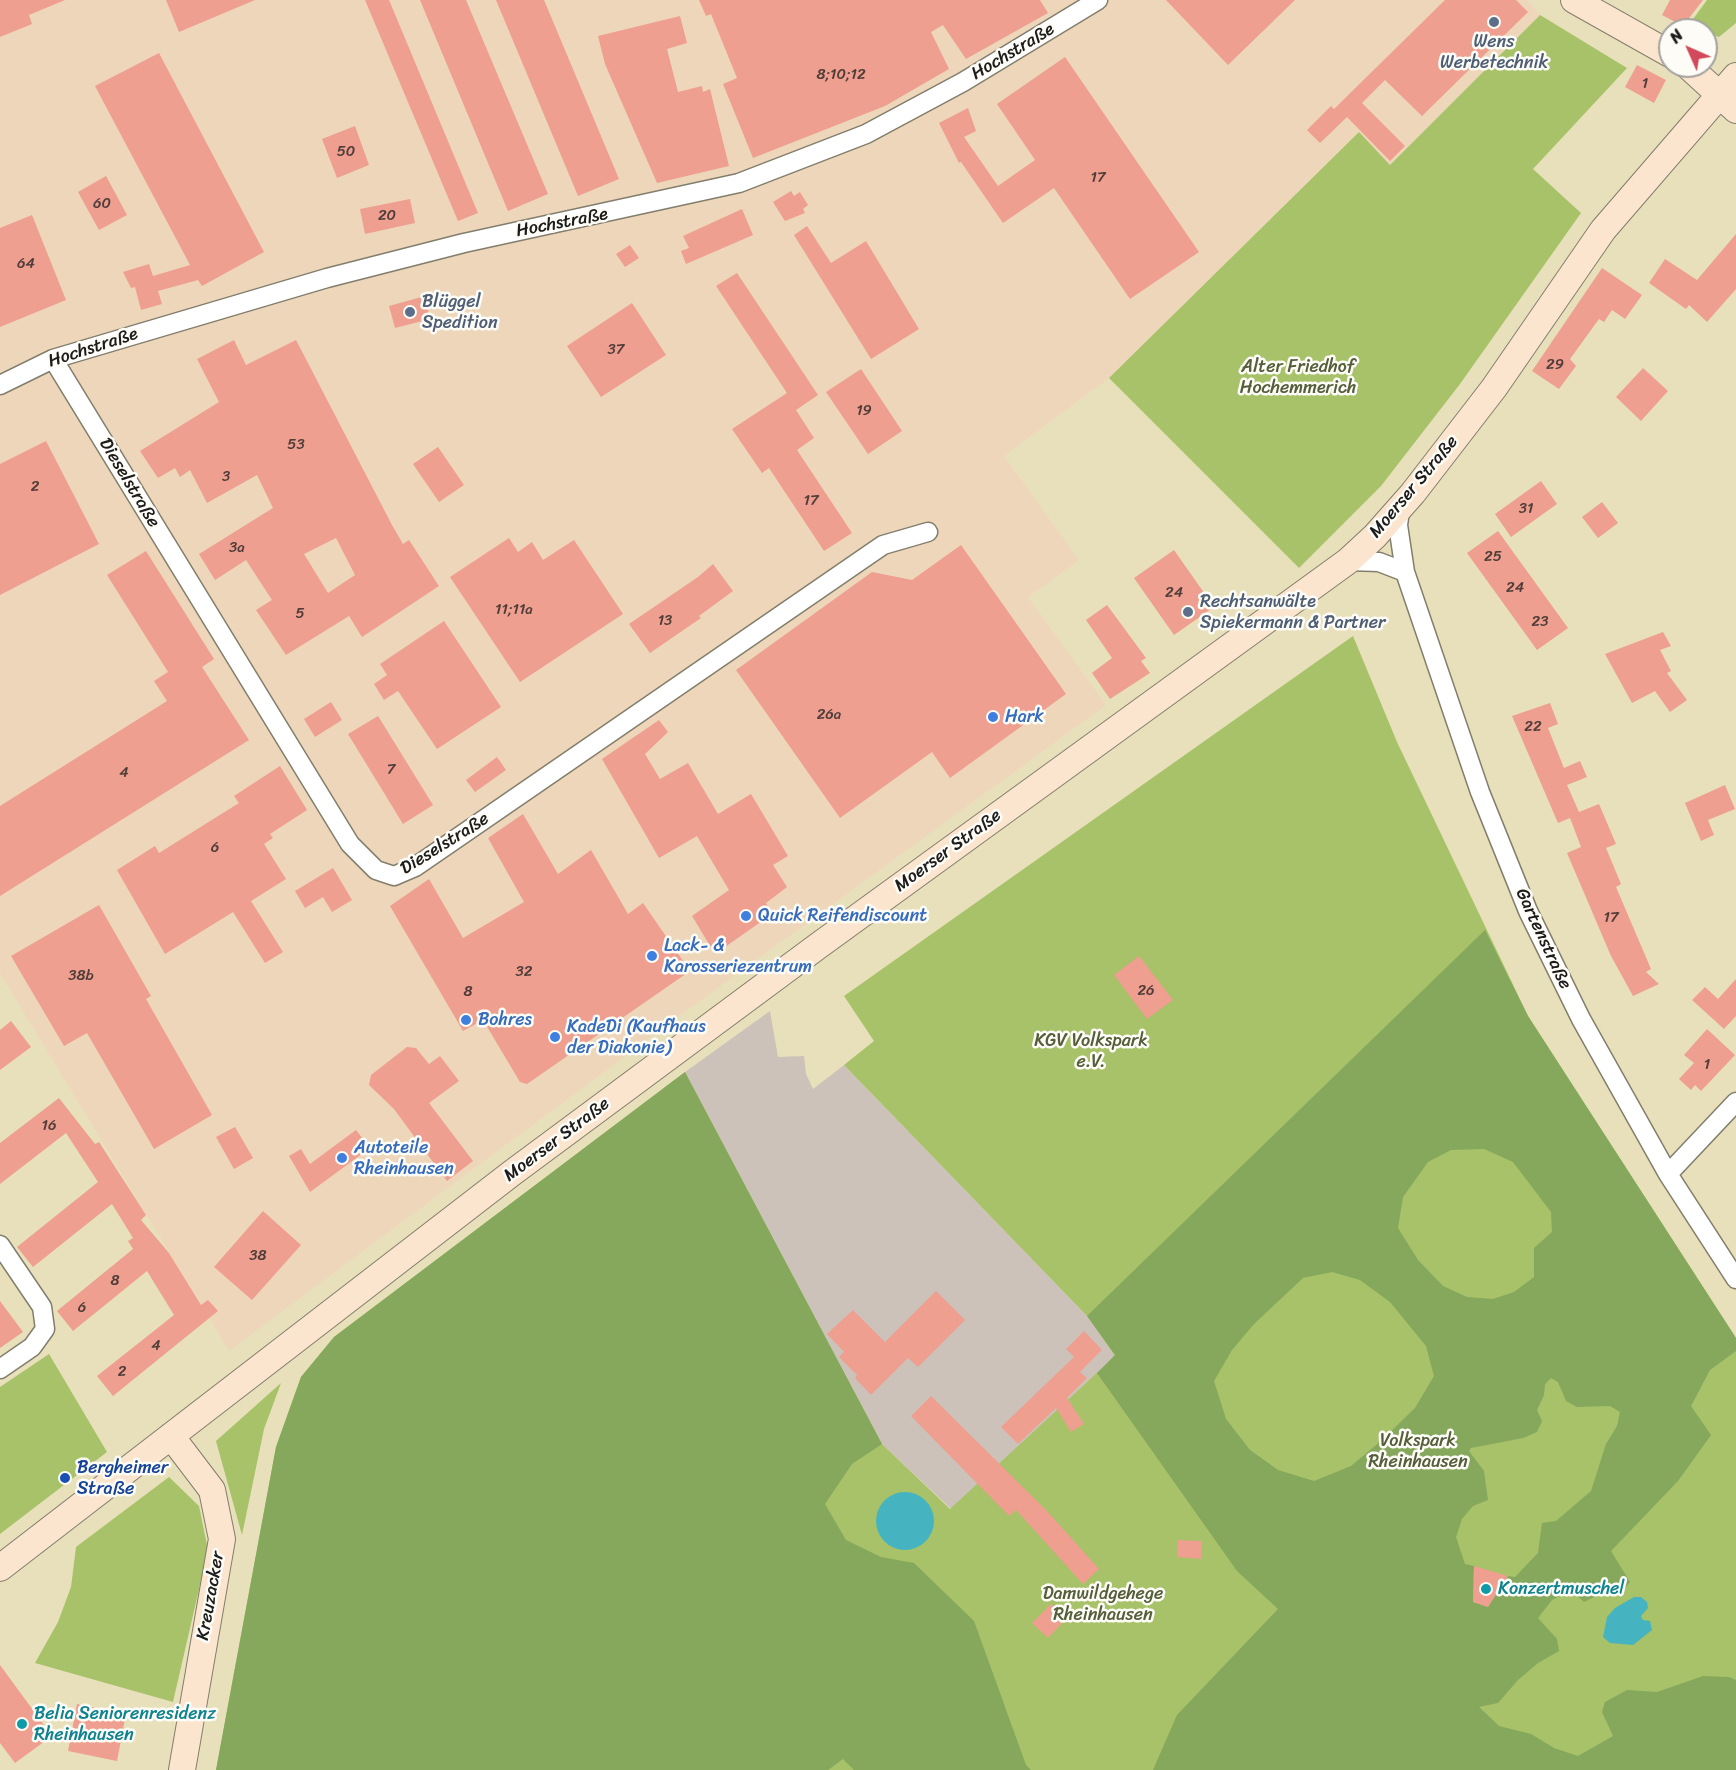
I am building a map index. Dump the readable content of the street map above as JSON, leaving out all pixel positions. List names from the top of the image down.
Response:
{
  "streets": {
    "main road": ["Moerser Straße", "Kreuzacker"],
    "street": ["Hochstraße", "Dieselstraße", "Gartenstraße"]
  },
  "crossings": [
    ["Hochstraße", "Dieselstraße"],
    ["Moerser Straße", "Gartenstraße"],
    ["Moerser Straße", "Kreuzacker"]
  ],
  "parks": [
    "Alter Friedhof Hochemmerich",
    "KGV Volkspark e.V.",
    "Volkspark Rheinhausen",
    "Damwildgehege Rheinhausen"
  ],
  "places": [
    "Wens Werbetechnik",
    "Blüggel Spedition",
    "Rechtsanwälte Spiekermann & Partner",
    "Hark",
    "Quick Reifendiscount",
    "Lack- & Karosseriezentrum",
    "Bohres",
    "KadeDi (Kaufhaus der Diakonie)",
    "Autoteile Rheinhausen",
    "Bergheimer Straße",
    "Konzertmuschel",
    "Belia Seniorenresidenz Rheinhausen"
  ],
  "house_numbers": [
    "8;10;12",
    "1",
    "50",
    "17",
    "60",
    "20",
    "64",
    "37",
    "29",
    "19",
    "53",
    "3",
    "2",
    "17",
    "31",
    "3a",
    "25",
    "24",
    "24",
    "11;11a",
    "5",
    "13",
    "23",
    "26a",
    "22",
    "7",
    "4",
    "6",
    "17",
    "32",
    "38b",
    "26",
    "8",
    "1",
    "16",
    "38",
    "8",
    "6",
    "4",
    "2"
  ],
  "north": "top left"
}
